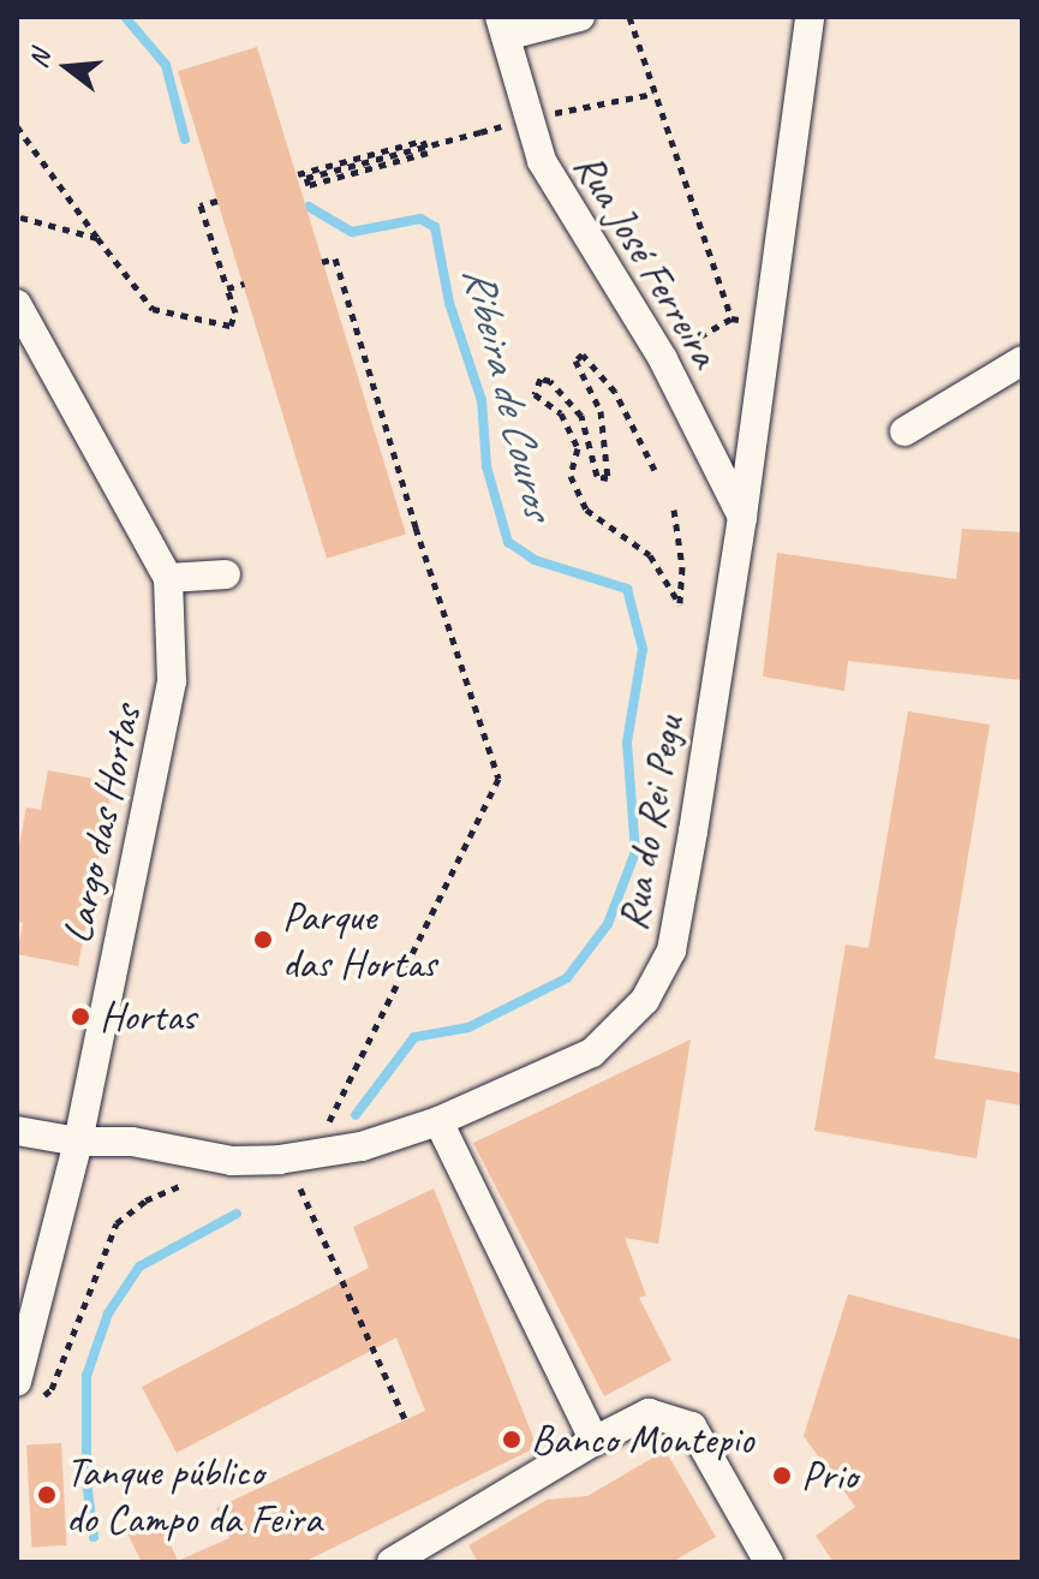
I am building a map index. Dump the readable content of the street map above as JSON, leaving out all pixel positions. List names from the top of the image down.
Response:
{
  "streets": {
    "street": ["Rua José Ferreira", "Rua do Rei Pegu", "Largo das Hortas"]
  },
  "crossings": [
    ["Rua José Ferreira", "Rua do Rei Pegu"],
    ["Rua do Rei Pegu", "Largo das Hortas"]
  ],
  "water": ["Ribeira de Couros"],
  "places": [
    "Parque das Hortas",
    "Hortas",
    "Banco Montepio",
    "Prio",
    "Tanque público do Campo da Feira"
  ],
  "north": "left"
}
